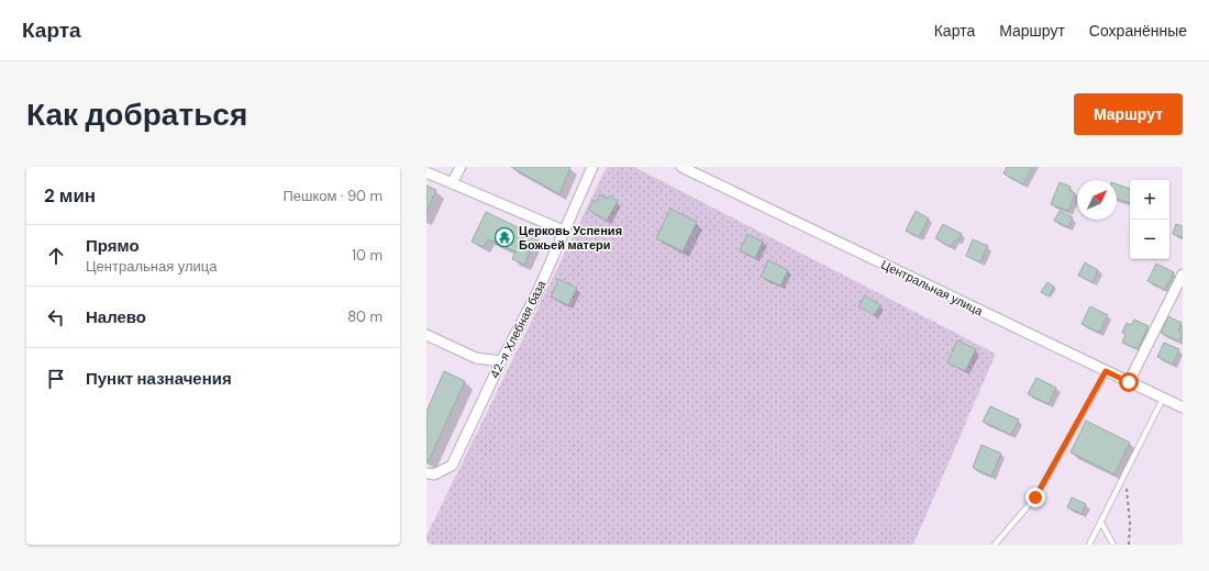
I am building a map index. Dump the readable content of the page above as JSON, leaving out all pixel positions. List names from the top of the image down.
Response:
{
  "streets": {
    "street": ["Центральная улица", "42-я Хлебная база"]
  },
  "places": {
    "temple": ["Церковь Успения Божьей матери"]
  },
  "north": "top right",
  "page": {
    "header": "Карта",
    "nav": ["Карта", "Маршрут", "Сохранённые"],
    "buttons": "Маршрут",
    "title": "Как добраться",
    "heading": ["2 мин", "Пешком · 90 m"],
    "map_buttons": ["+", "−"],
    "list": [
      ["Прямо", "Центральная улица", "10 m"],
      ["Налево", "80 m"],
      "Пункт назначения"
    ]
  }
}
